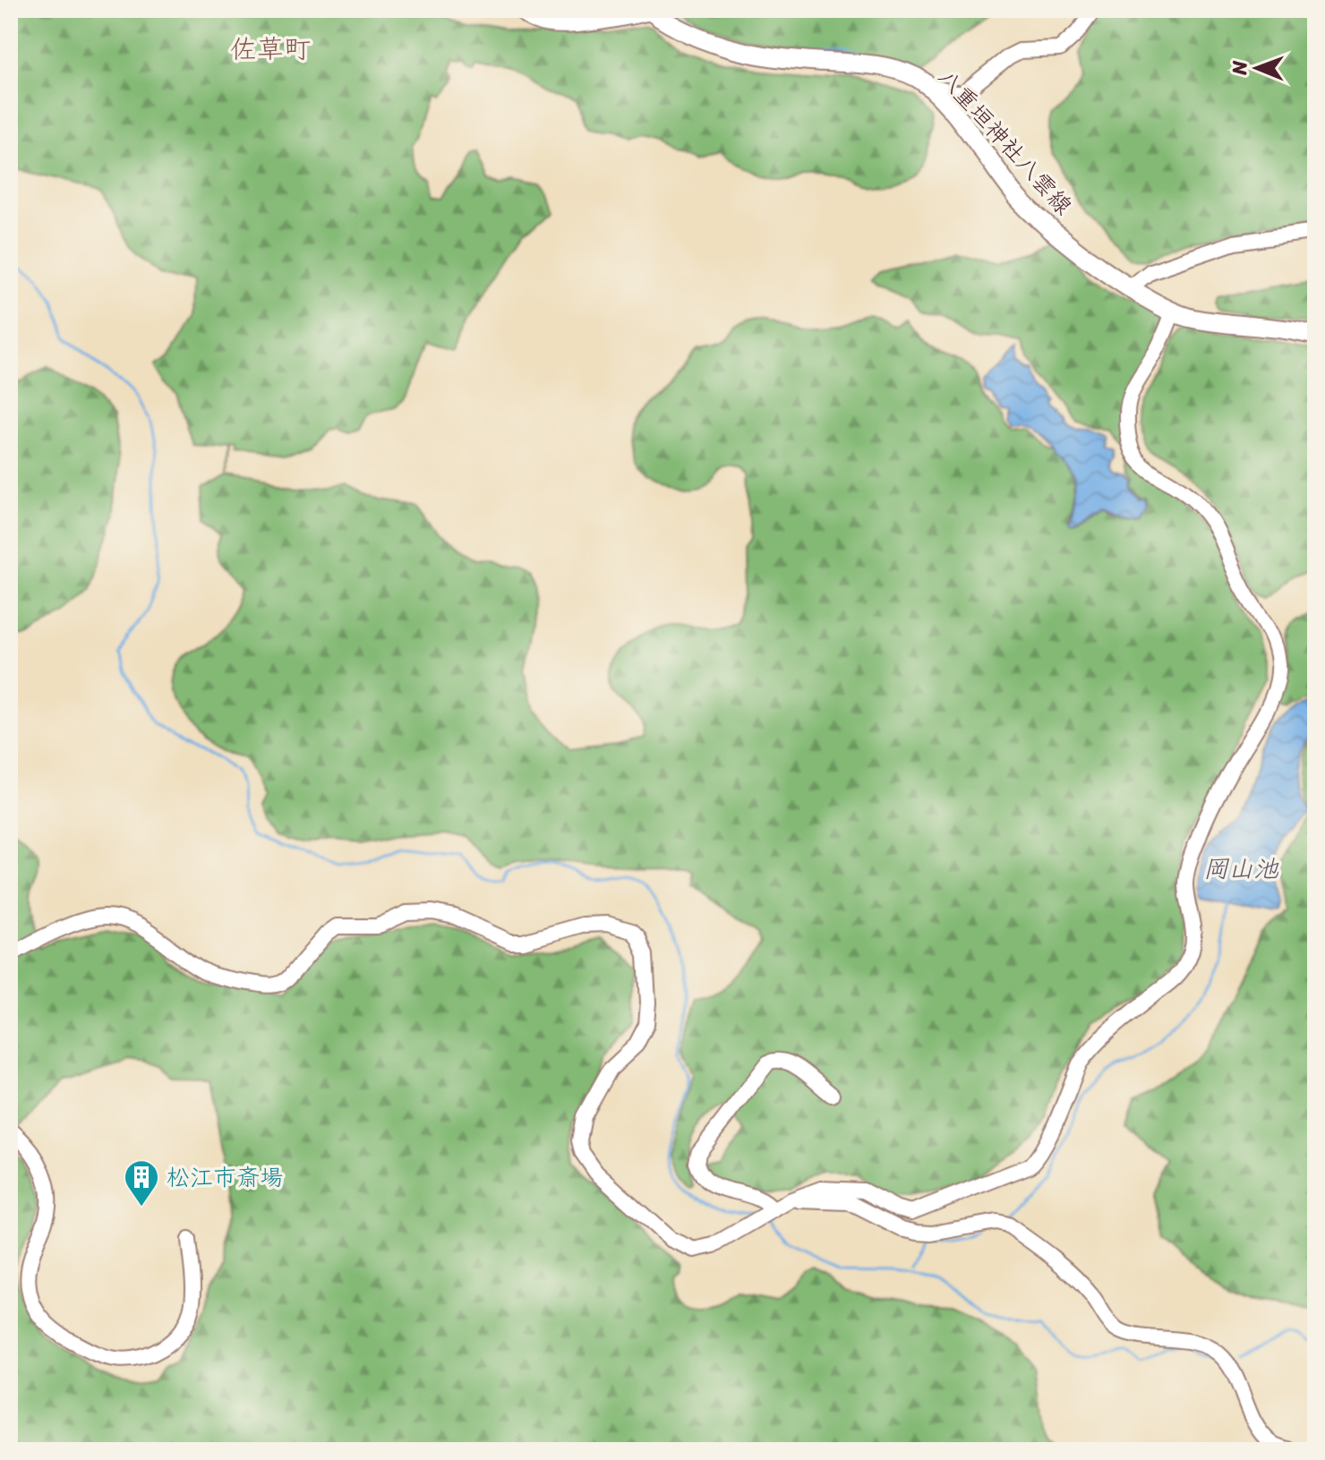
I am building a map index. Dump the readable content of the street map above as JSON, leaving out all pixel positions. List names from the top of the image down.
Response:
{
  "streets": {
    "main road": ["八重垣神社八雲線"]
  },
  "districts": ["佐草町"],
  "water": ["岡山池"],
  "places": {
    "building": ["松江市斎場"]
  },
  "north": "left"
}
